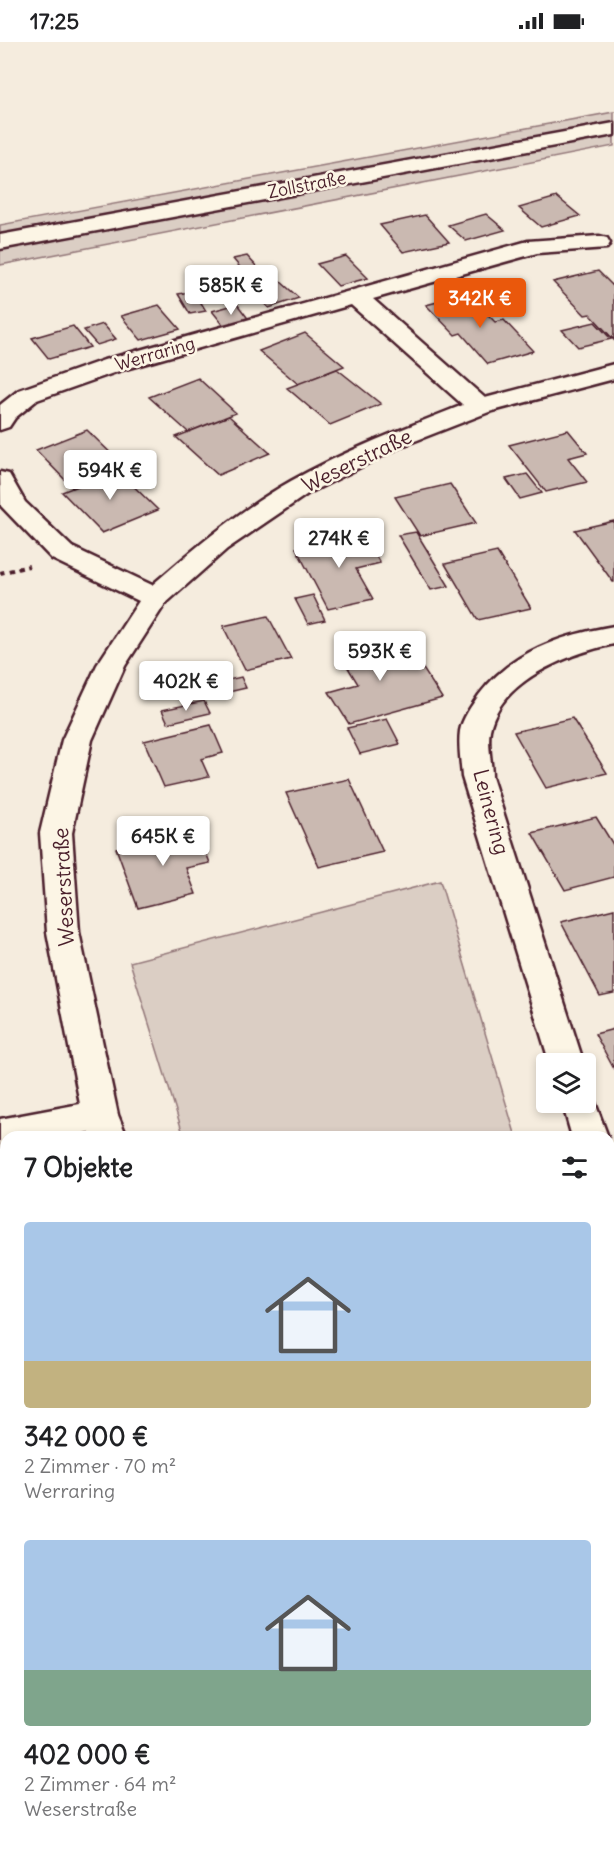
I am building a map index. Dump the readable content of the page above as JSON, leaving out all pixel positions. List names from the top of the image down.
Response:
{
  "streets": {
    "street": [
      "Zollstraße",
      "Werraring",
      "Weserstraße",
      "Leinering"
    ]
  },
  "page": {
    "status": "17:25",
    "price": [
      "585K €",
      "342K €",
      "594K €",
      "274K €",
      "593K €",
      "402K €",
      "645K €"
    ],
    "heading": "7 Objekte",
    "list": [
      {
        "name": "342 000 €",
        "note": "2 Zimmer · 70 m² · Werraring"
      },
      {
        "name": "402 000 €",
        "note": "2 Zimmer · 64 m² · Weserstraße"
      }
    ]
  }
}
